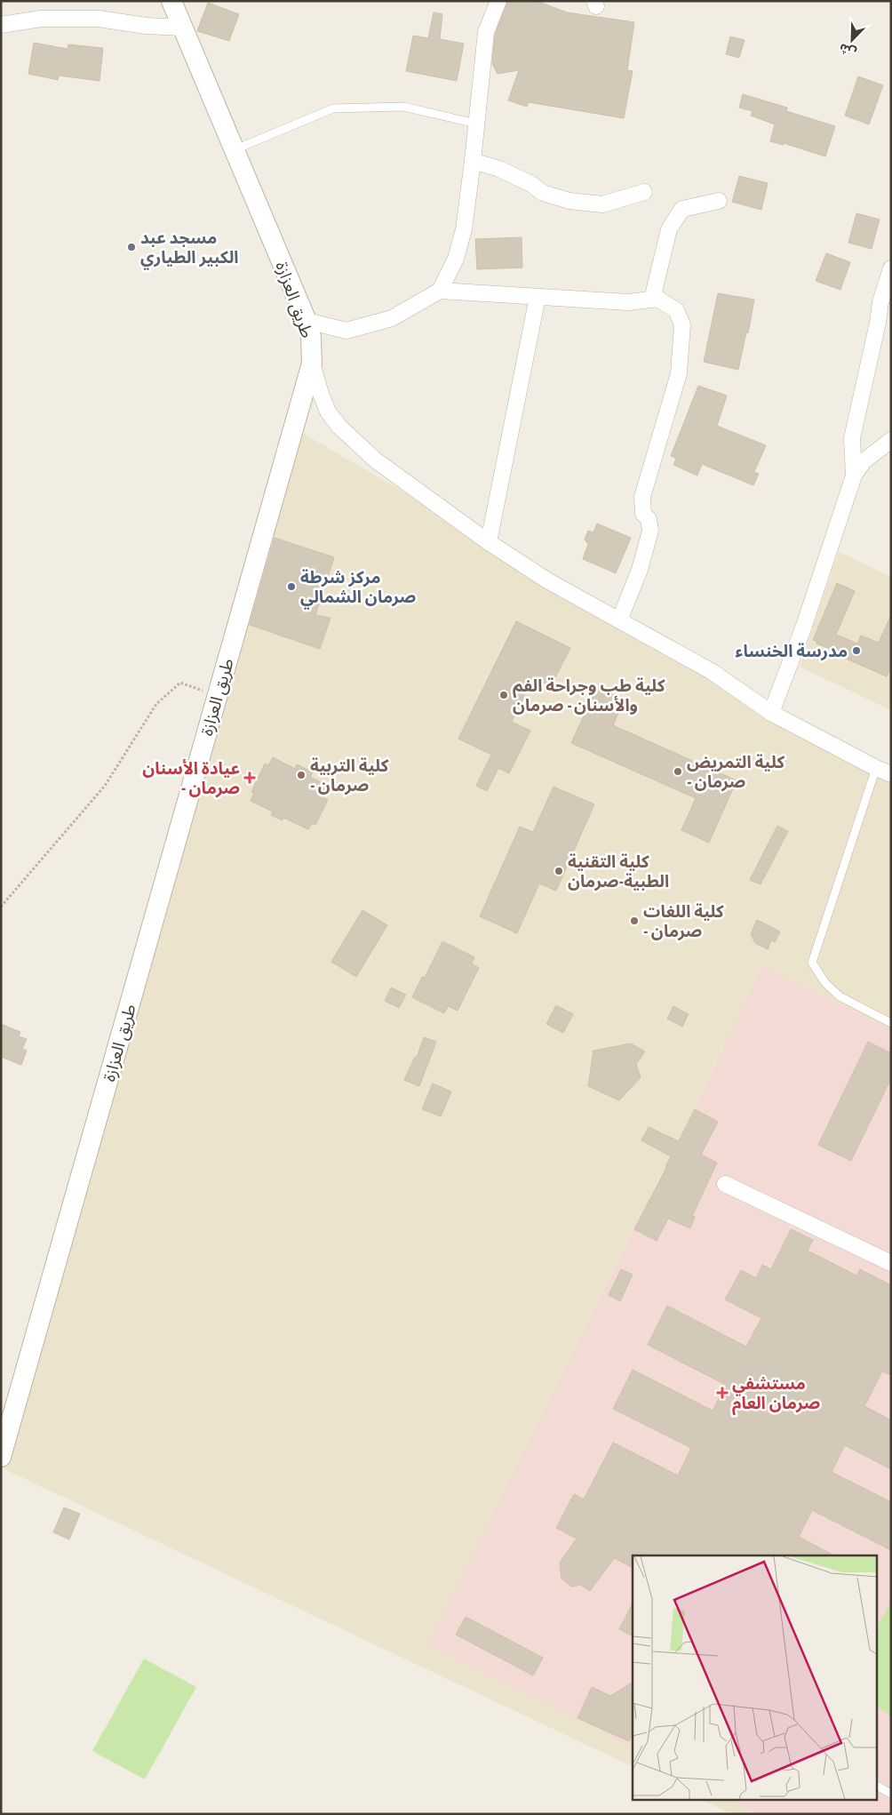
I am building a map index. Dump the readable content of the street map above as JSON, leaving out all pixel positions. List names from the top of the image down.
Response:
{
  "streets": {
    "street": ["طريق العزازة"]
  },
  "places": {
    "other": [
      "مسجد عبد الكبير الطياري",
      "مركز شرطة صرمان الشمالي",
      "مدرسة الخنساء",
      "كلية طب وجراحة الفم والأسنان - صرمان",
      "كلية التمريض - صرمان",
      "كلية التربية - صرمان",
      "كلية التقنية الطبية-صرمان",
      "كلية اللغات - صرمان"
    ],
    "health": ["عيادة الأسنان - صرمان", "مستشفي صرمان العام"]
  },
  "north": "bottom left"
}
